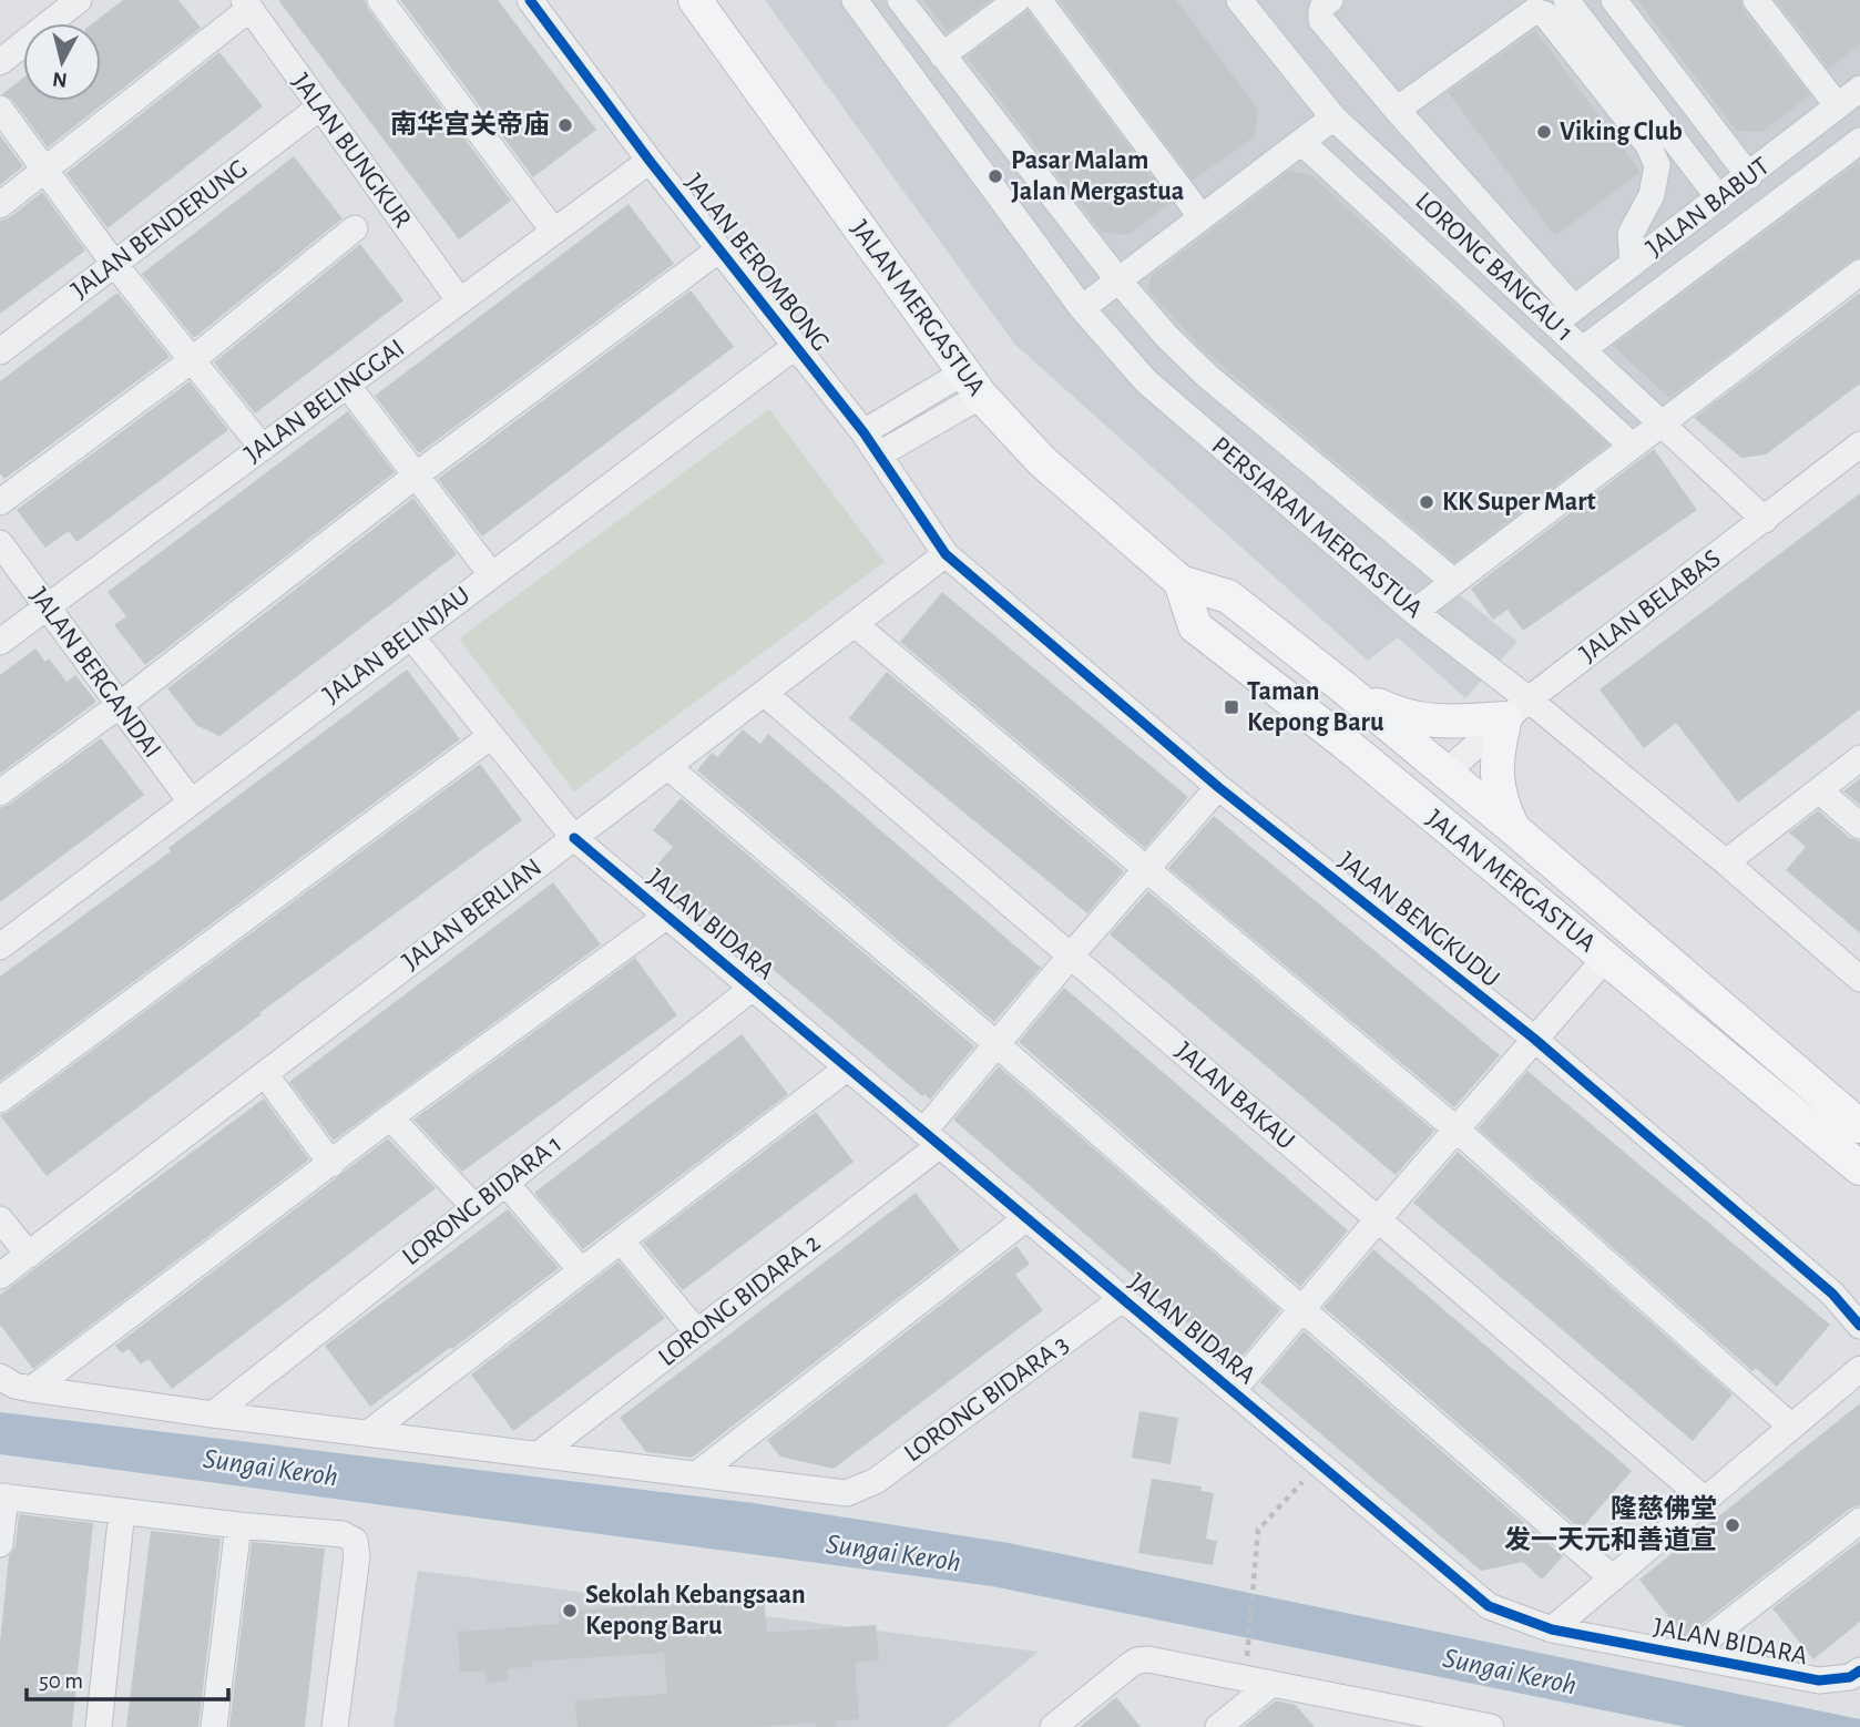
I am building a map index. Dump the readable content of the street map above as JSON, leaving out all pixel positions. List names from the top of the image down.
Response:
{
  "streets": {
    "main road": ["JALAN MERGASTUA"],
    "street": [
      "JALAN BUNGKUR",
      "JALAN BABUT",
      "JALAN BENDERUNG",
      "JALAN BEROMBONG",
      "LORONG BANGAU 1",
      "JALAN BELINGGAI",
      "PERSIARAN MERGASTUA",
      "JALAN BELABAS",
      "JALAN BELINJAU",
      "JALAN BERGANDAI",
      "JALAN BERLIAN",
      "JALAN BENGKUDU",
      "JALAN BIDARA",
      "JALAN BAKAU",
      "LORONG BIDARA 1",
      "LORONG BIDARA 2",
      "LORONG BIDARA 3"
    ]
  },
  "crossings": [
    ["JALAN BUNGKUR", "JALAN BENDERUNG"],
    ["JALAN BUNGKUR", "JALAN BELINGGAI"],
    ["JALAN BABUT", "LORONG BANGAU 1"],
    ["JALAN BEROMBONG", "JALAN BELINGGAI"],
    ["JALAN BEROMBONG", "JALAN BELINJAU"],
    ["JALAN BEROMBONG", "JALAN BERLIAN"],
    ["JALAN BEROMBONG", "JALAN BENGKUDU"],
    ["LORONG BANGAU 1", "JALAN BELABAS"],
    ["JALAN MERGASTUA", "JALAN BELABAS"],
    ["JALAN BELINGGAI", "JALAN BERGANDAI"],
    ["PERSIARAN MERGASTUA", "JALAN BELABAS"],
    ["JALAN BELINJAU", "JALAN BERGANDAI"],
    ["JALAN BELINJAU", "JALAN BIDARA"],
    ["JALAN BERLIAN", "JALAN BENGKUDU"],
    ["JALAN BERLIAN", "JALAN BIDARA"],
    ["JALAN BERLIAN", "JALAN BAKAU"],
    ["JALAN BENGKUDU", "LORONG BIDARA 2"],
    ["JALAN BIDARA", "LORONG BIDARA 1"],
    ["JALAN BIDARA", "LORONG BIDARA 2"],
    ["JALAN BIDARA", "LORONG BIDARA 3"],
    ["JALAN BAKAU", "LORONG BIDARA 2"]
  ],
  "water": ["Sungai Keroh"],
  "places": {
    "other": [
      "南华宫关帝庙",
      "Viking Club",
      "Pasar Malam Jalan Mergastua",
      "KK Super Mart",
      "隆慈佛堂 发一天元和善道宣",
      "Sekolah Kebangsaan Kepong Baru"
    ],
    "transit": ["Taman Kepong Baru"]
  },
  "scale_bar": "50 m",
  "north": "bottom"
}
